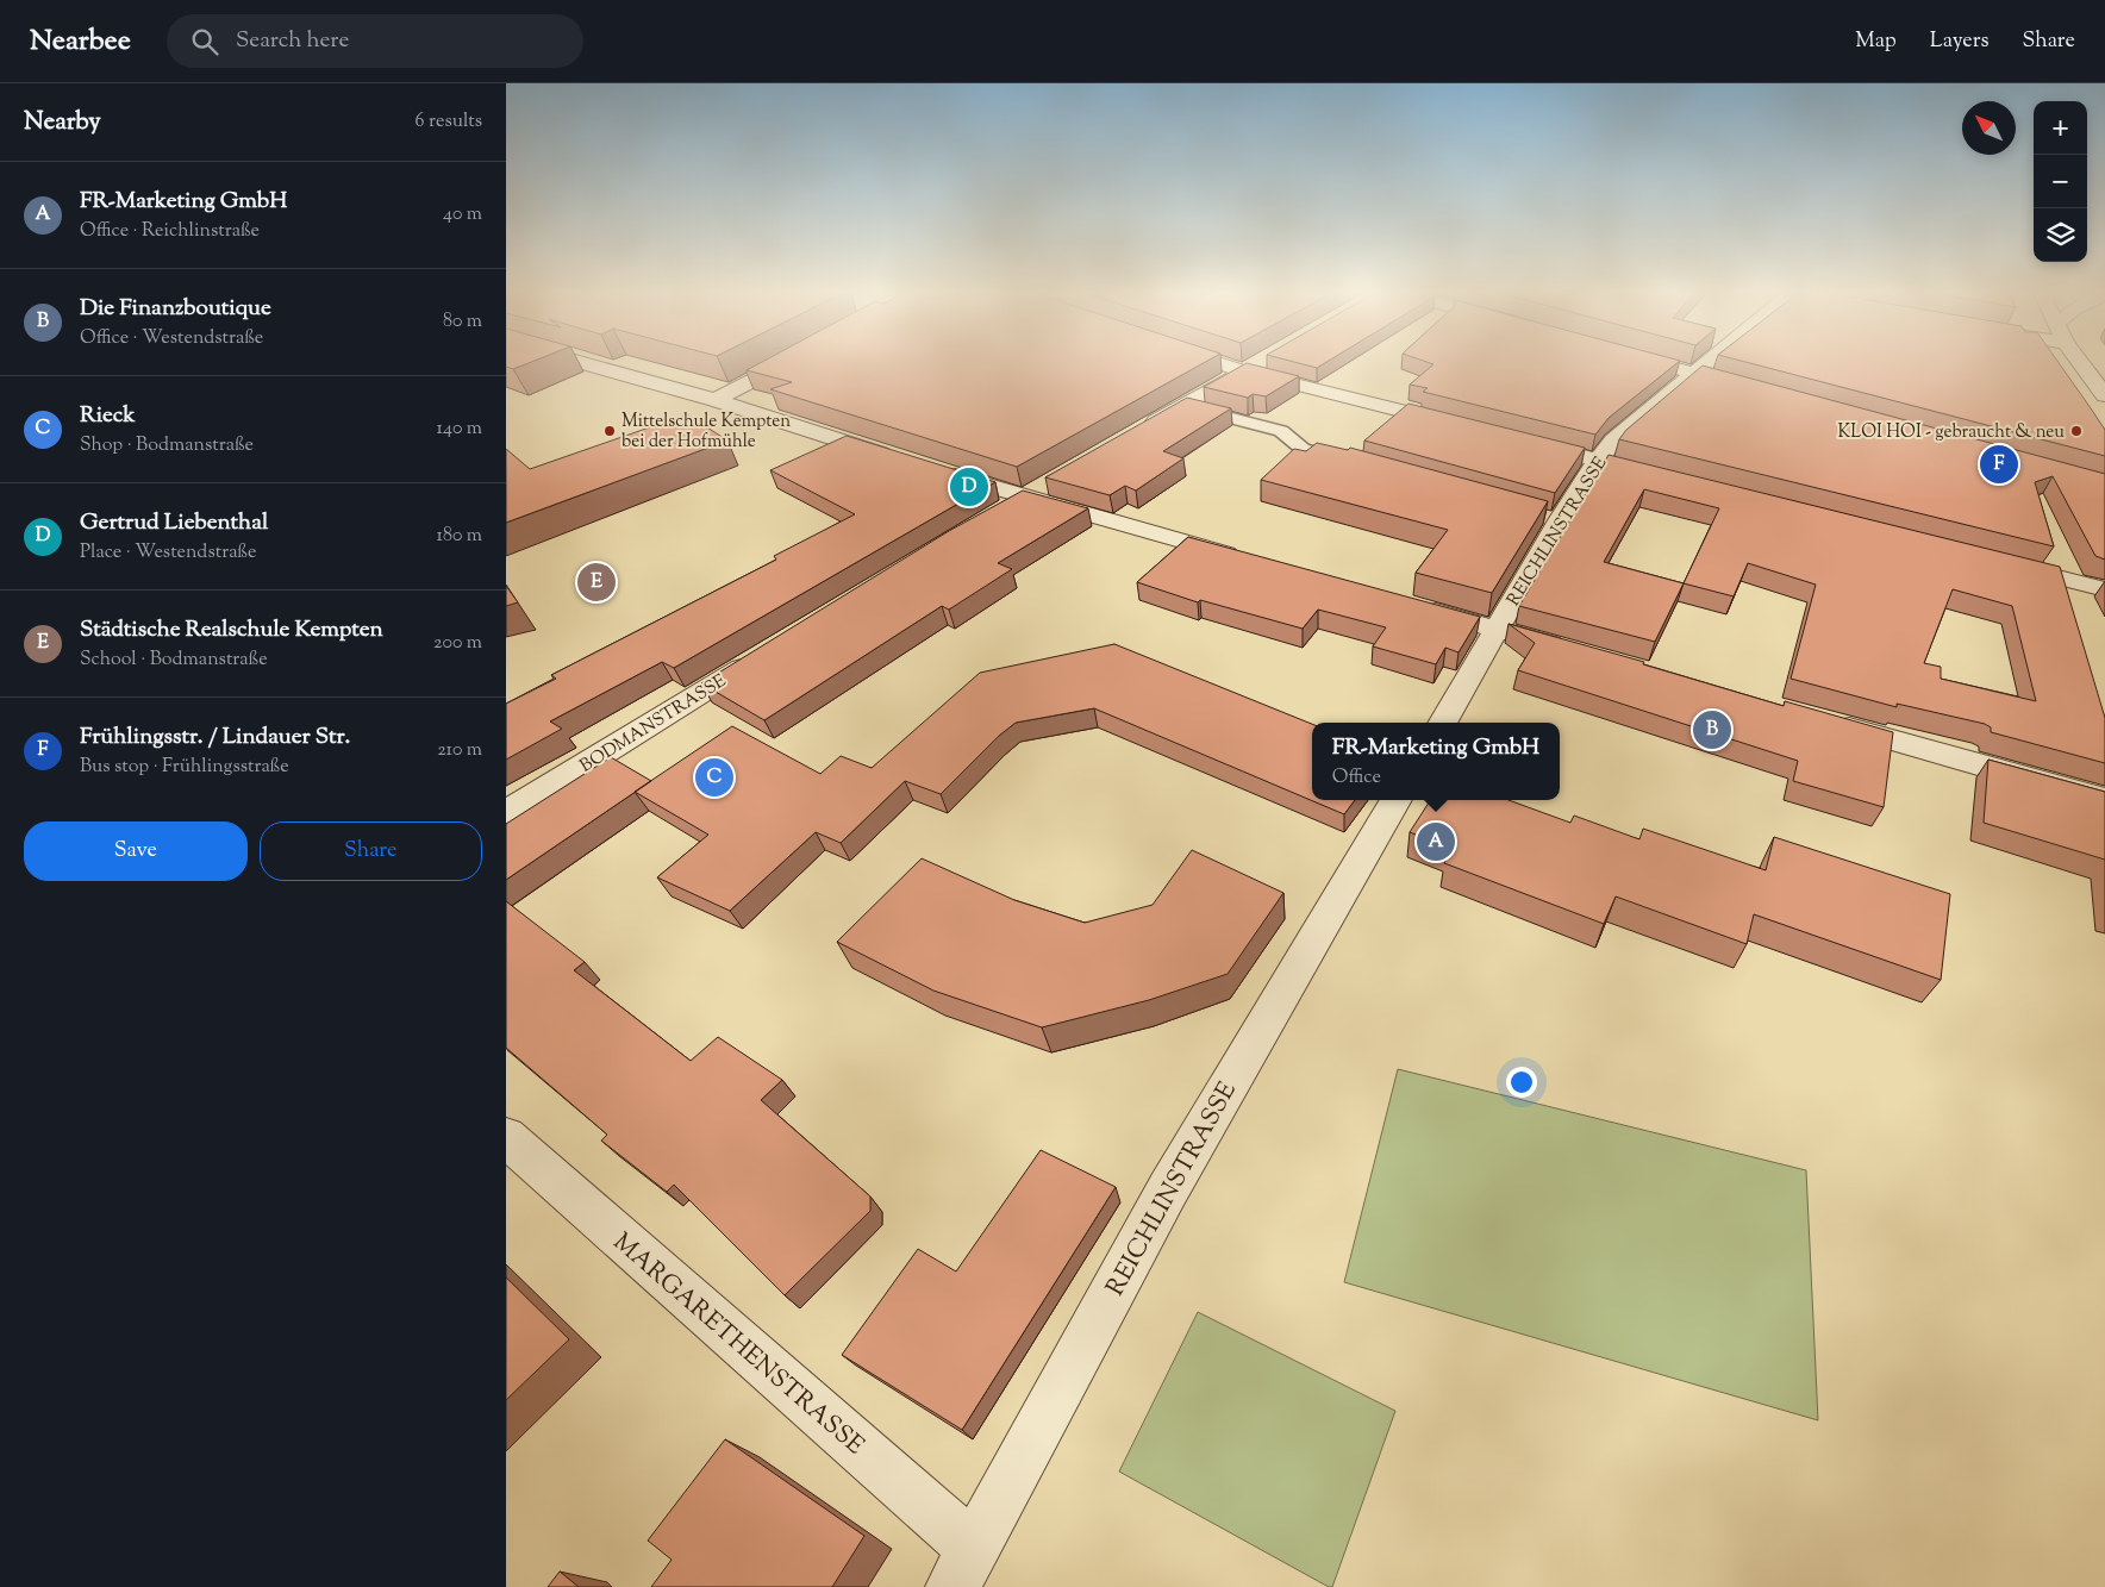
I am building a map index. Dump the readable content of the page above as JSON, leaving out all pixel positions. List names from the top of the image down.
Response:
{
  "streets": {
    "street": ["REICHLINSTRASSE", "BODMANSTRASSE", "MARGARETHENSTRASSE"]
  },
  "crossings": [
    ["REICHLINSTRASSE", "MARGARETHENSTRASSE"]
  ],
  "places": ["Mittelschule Kempten bei der Hofmühle", "KLOI HOI - gebraucht & neu"],
  "north": "top left",
  "page": {
    "header": "Nearbee",
    "search": "Search here",
    "nav": ["Map", "Layers", "Share"],
    "heading": ["Nearby", "6 results"],
    "map_buttons": ["+", "−"],
    "list": [
      {
        "mark": "A",
        "name": "FR-Marketing GmbH",
        "note": "Office · Reichlinstraße",
        "value": "40 m"
      },
      {
        "mark": "B",
        "name": "Die Finanzboutique",
        "note": "Office · Westendstraße",
        "value": "80 m"
      },
      {
        "mark": "C",
        "name": "Rieck",
        "note": "Shop · Bodmanstraße",
        "value": "140 m"
      },
      {
        "mark": "D",
        "name": "Gertrud Liebenthal",
        "note": "Place · Westendstraße",
        "value": "180 m"
      },
      {
        "mark": "E",
        "name": "Städtische Realschule Kempten",
        "note": "School · Bodmanstraße",
        "value": "200 m"
      },
      {
        "mark": "F",
        "name": "Frühlingsstr. / Lindauer Str.",
        "note": "Bus stop · Frühlingsstraße",
        "value": "210 m"
      }
    ],
    "pins": [
      "F",
      "D",
      "E",
      "B",
      "C",
      "A"
    ],
    "popup": ["FR-Marketing GmbH", "Office"],
    "buttons": ["Save", "Share"]
  }
}
